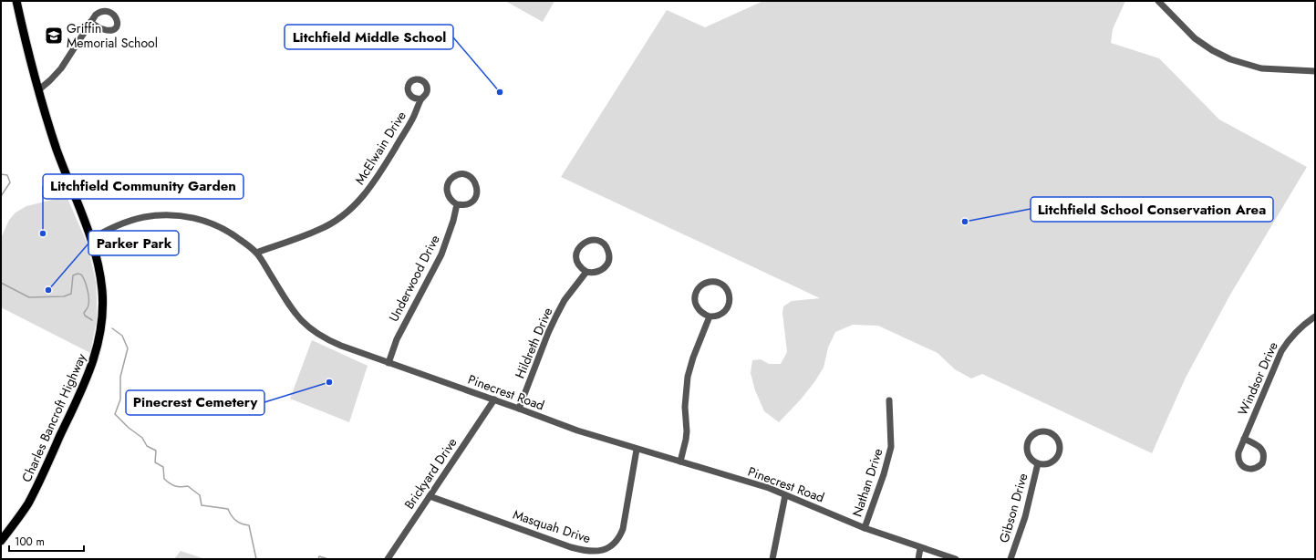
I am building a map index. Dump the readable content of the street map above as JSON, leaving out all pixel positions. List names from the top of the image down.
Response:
{
  "streets": {
    "main road": ["Charles Bancroft Highway"],
    "street": [
      "McElwain Drive",
      "Underwood Drive",
      "Hildreth Drive",
      "Windsor Drive",
      "Pinecrest Road",
      "Brickyard Drive",
      "Nathan Drive",
      "Gibson Drive",
      "Masquah Drive"
    ]
  },
  "crossings": [
    ["McElwain Drive", "Pinecrest Road"],
    ["Underwood Drive", "Pinecrest Road"],
    ["Hildreth Drive", "Pinecrest Road"],
    ["Pinecrest Road", "Charles Bancroft Highway"],
    ["Pinecrest Road", "Brickyard Drive"],
    ["Pinecrest Road", "Nathan Drive"],
    ["Pinecrest Road", "Masquah Drive"],
    ["Brickyard Drive", "Masquah Drive"]
  ],
  "places": {
    "school or university": ["Griffin Memorial School"],
    "other": [
      "Litchfield Middle School",
      "Litchfield School Conservation Area",
      "Litchfield Community Garden",
      "Parker Park",
      "Pinecrest Cemetery"
    ]
  },
  "scale_bar": "100 m"
}
